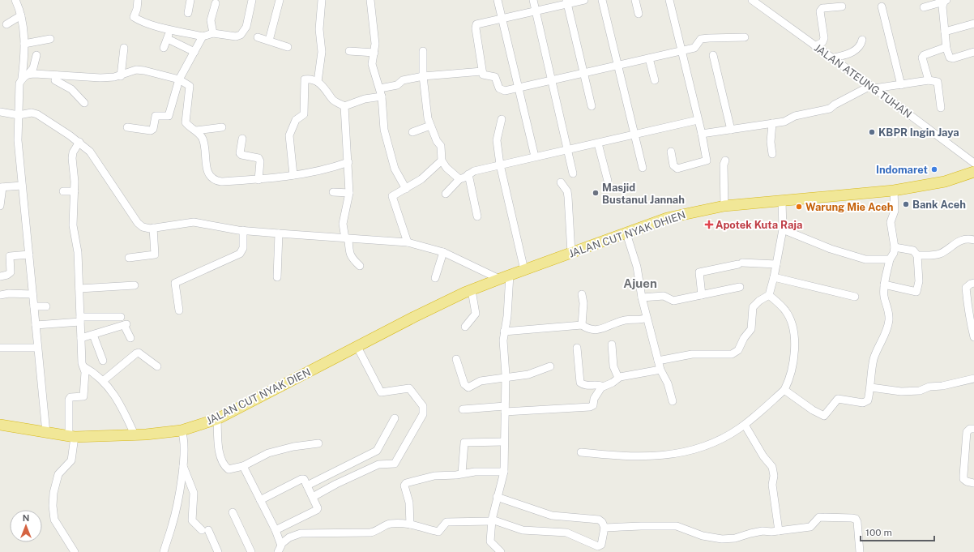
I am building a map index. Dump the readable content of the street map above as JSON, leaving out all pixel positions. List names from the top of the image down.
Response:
{
  "streets": {
    "highway": ["JALAN CUT NYAK DHIEN", "JALAN CUT NYAK DIEN"],
    "street": ["JALAN ATEUNG TUHAN"]
  },
  "crossings": [
    ["JALAN ATEUNG TUHAN", "JALAN CUT NYAK DHIEN"],
    ["JALAN CUT NYAK DHIEN", "JALAN CUT NYAK DIEN"]
  ],
  "districts": ["Ajuen"],
  "places": {
    "other": [
      "KBPR Ingin Jaya",
      "Indomaret",
      "Masjid Bustanul Jannah",
      "Bank Aceh",
      "Warung Mie Aceh"
    ],
    "health": ["Apotek Kuta Raja"]
  },
  "scale_bar": "100 m",
  "north": "top"
}
